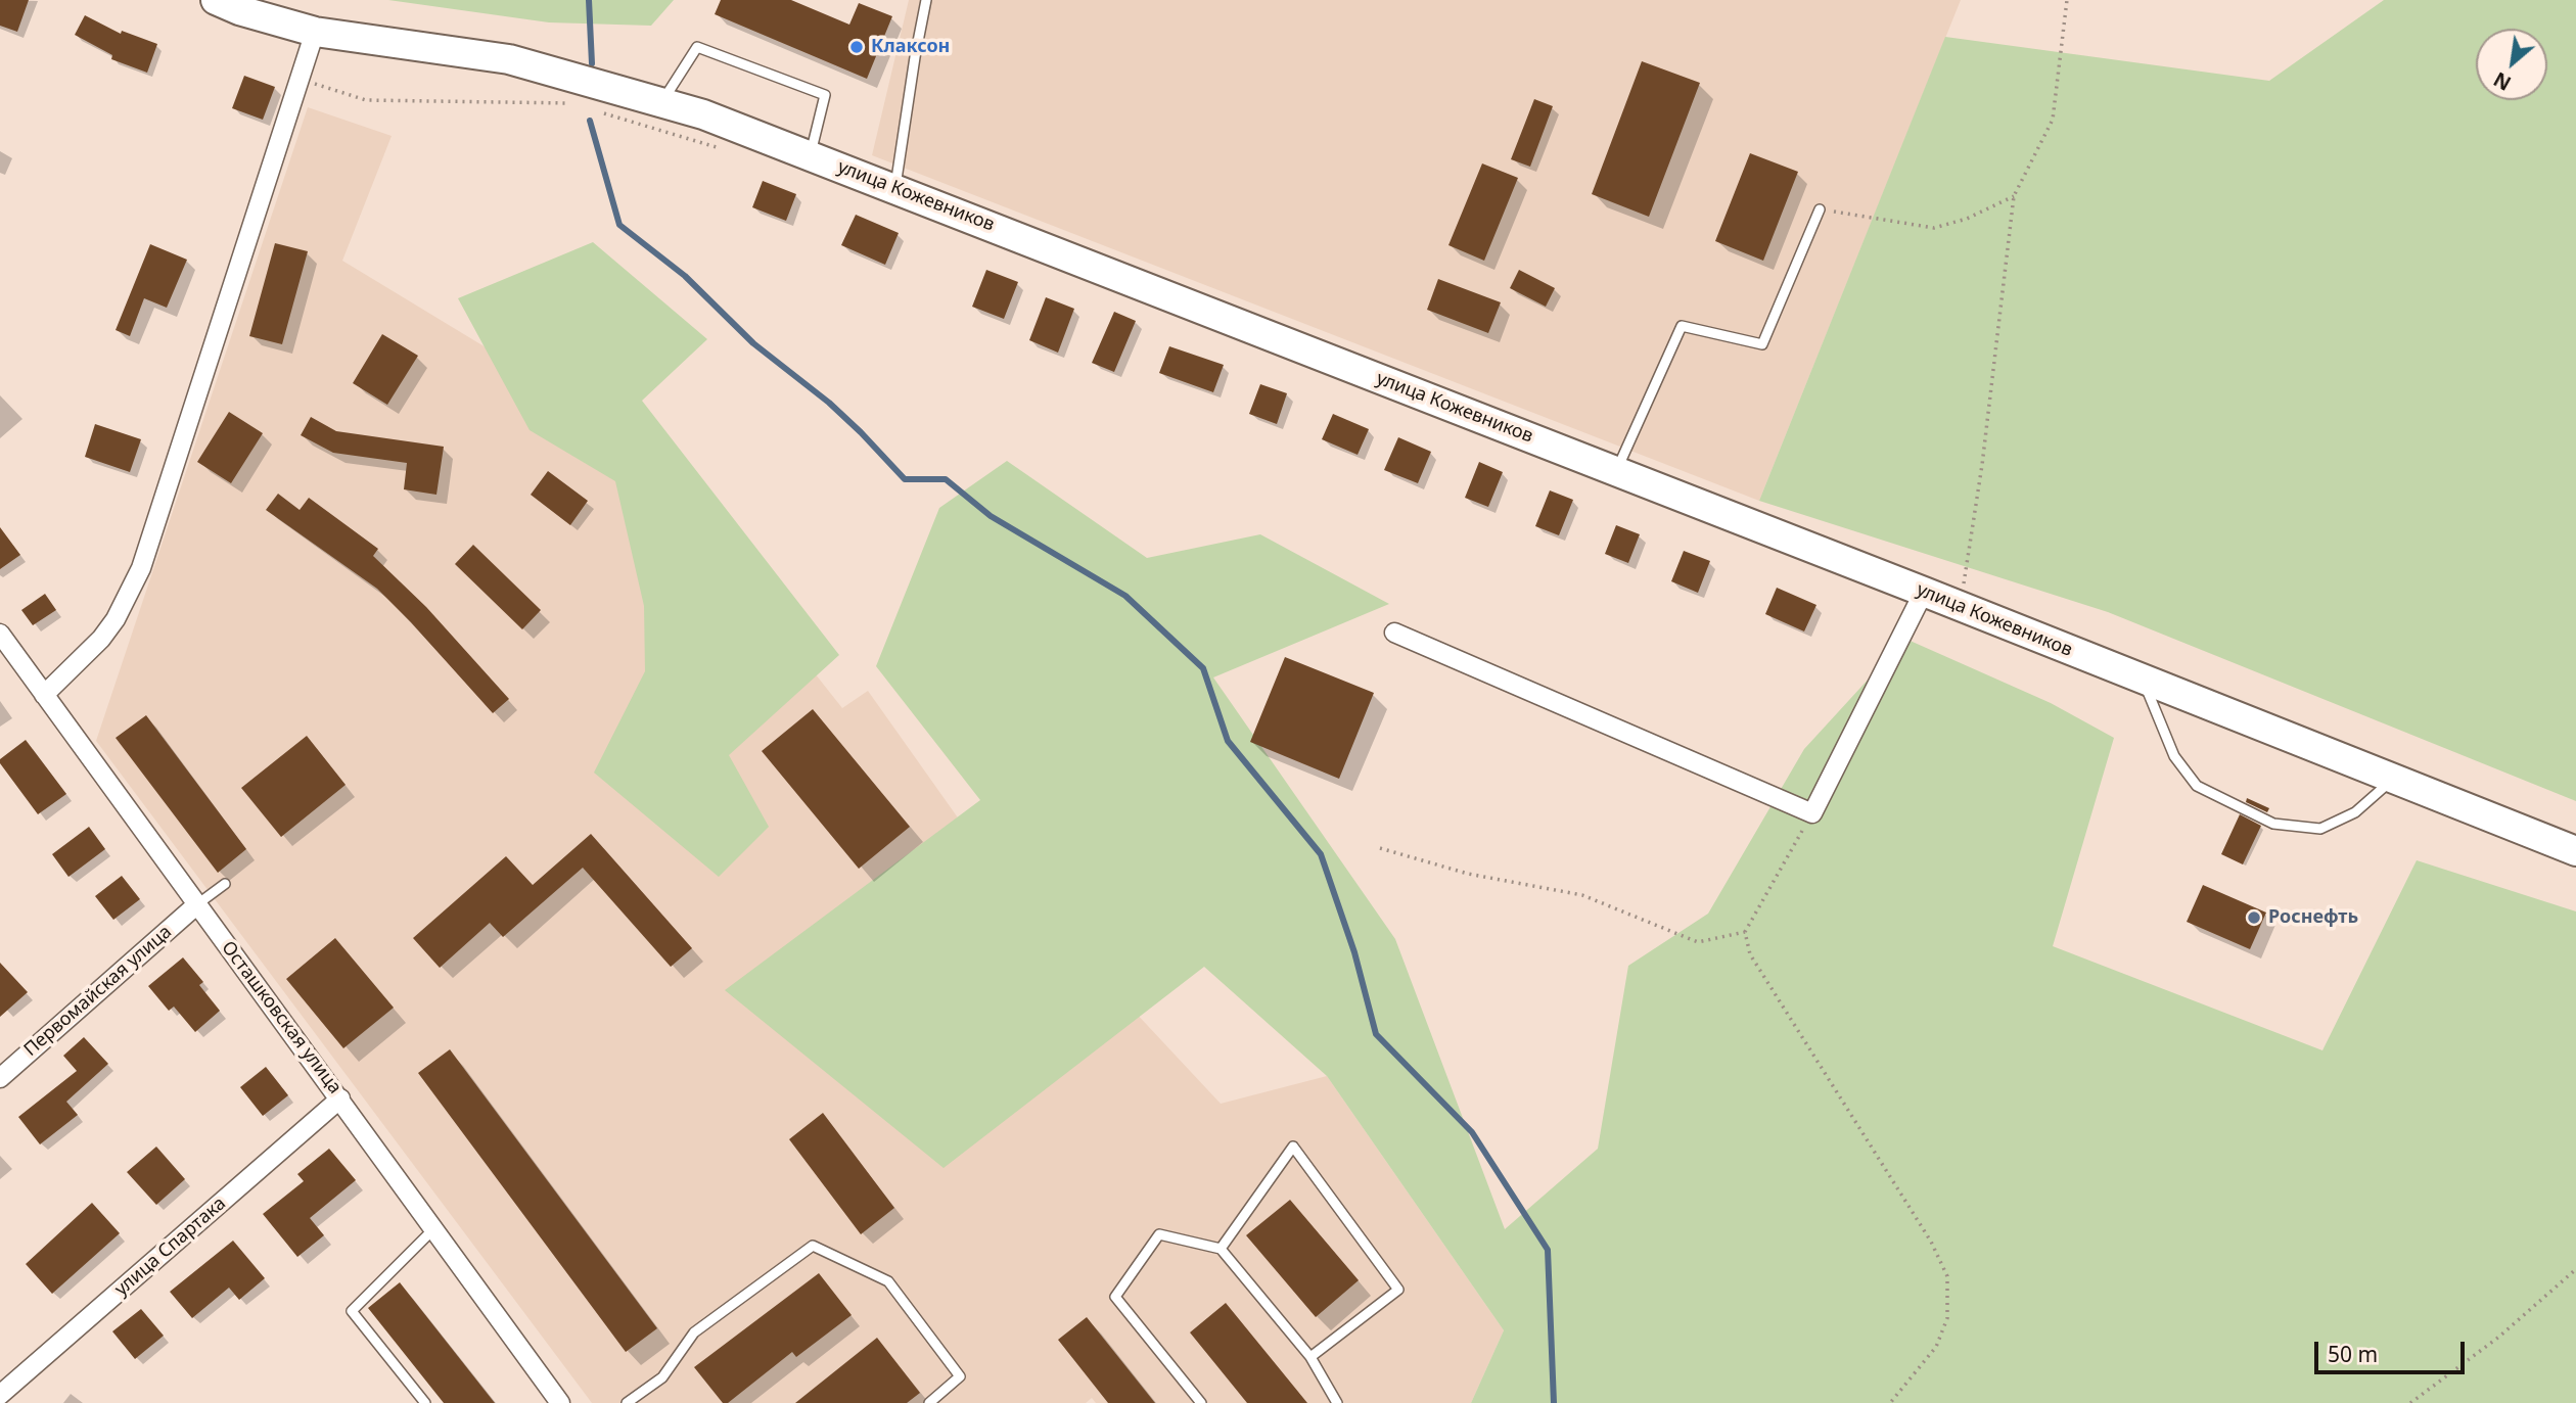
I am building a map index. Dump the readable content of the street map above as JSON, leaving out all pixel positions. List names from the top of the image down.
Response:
{
  "streets": {
    "main road": ["улица Кожевников"],
    "street": ["Первомайская улица", "Осташковская улица", "улица Спартака"]
  },
  "crossings": [
    ["Первомайская улица", "Осташковская улица"],
    ["Осташковская улица", "улица Спартака"]
  ],
  "places": ["Клаксон", "Роснефть"],
  "scale_bar": "50 m",
  "north": "bottom left"
}
